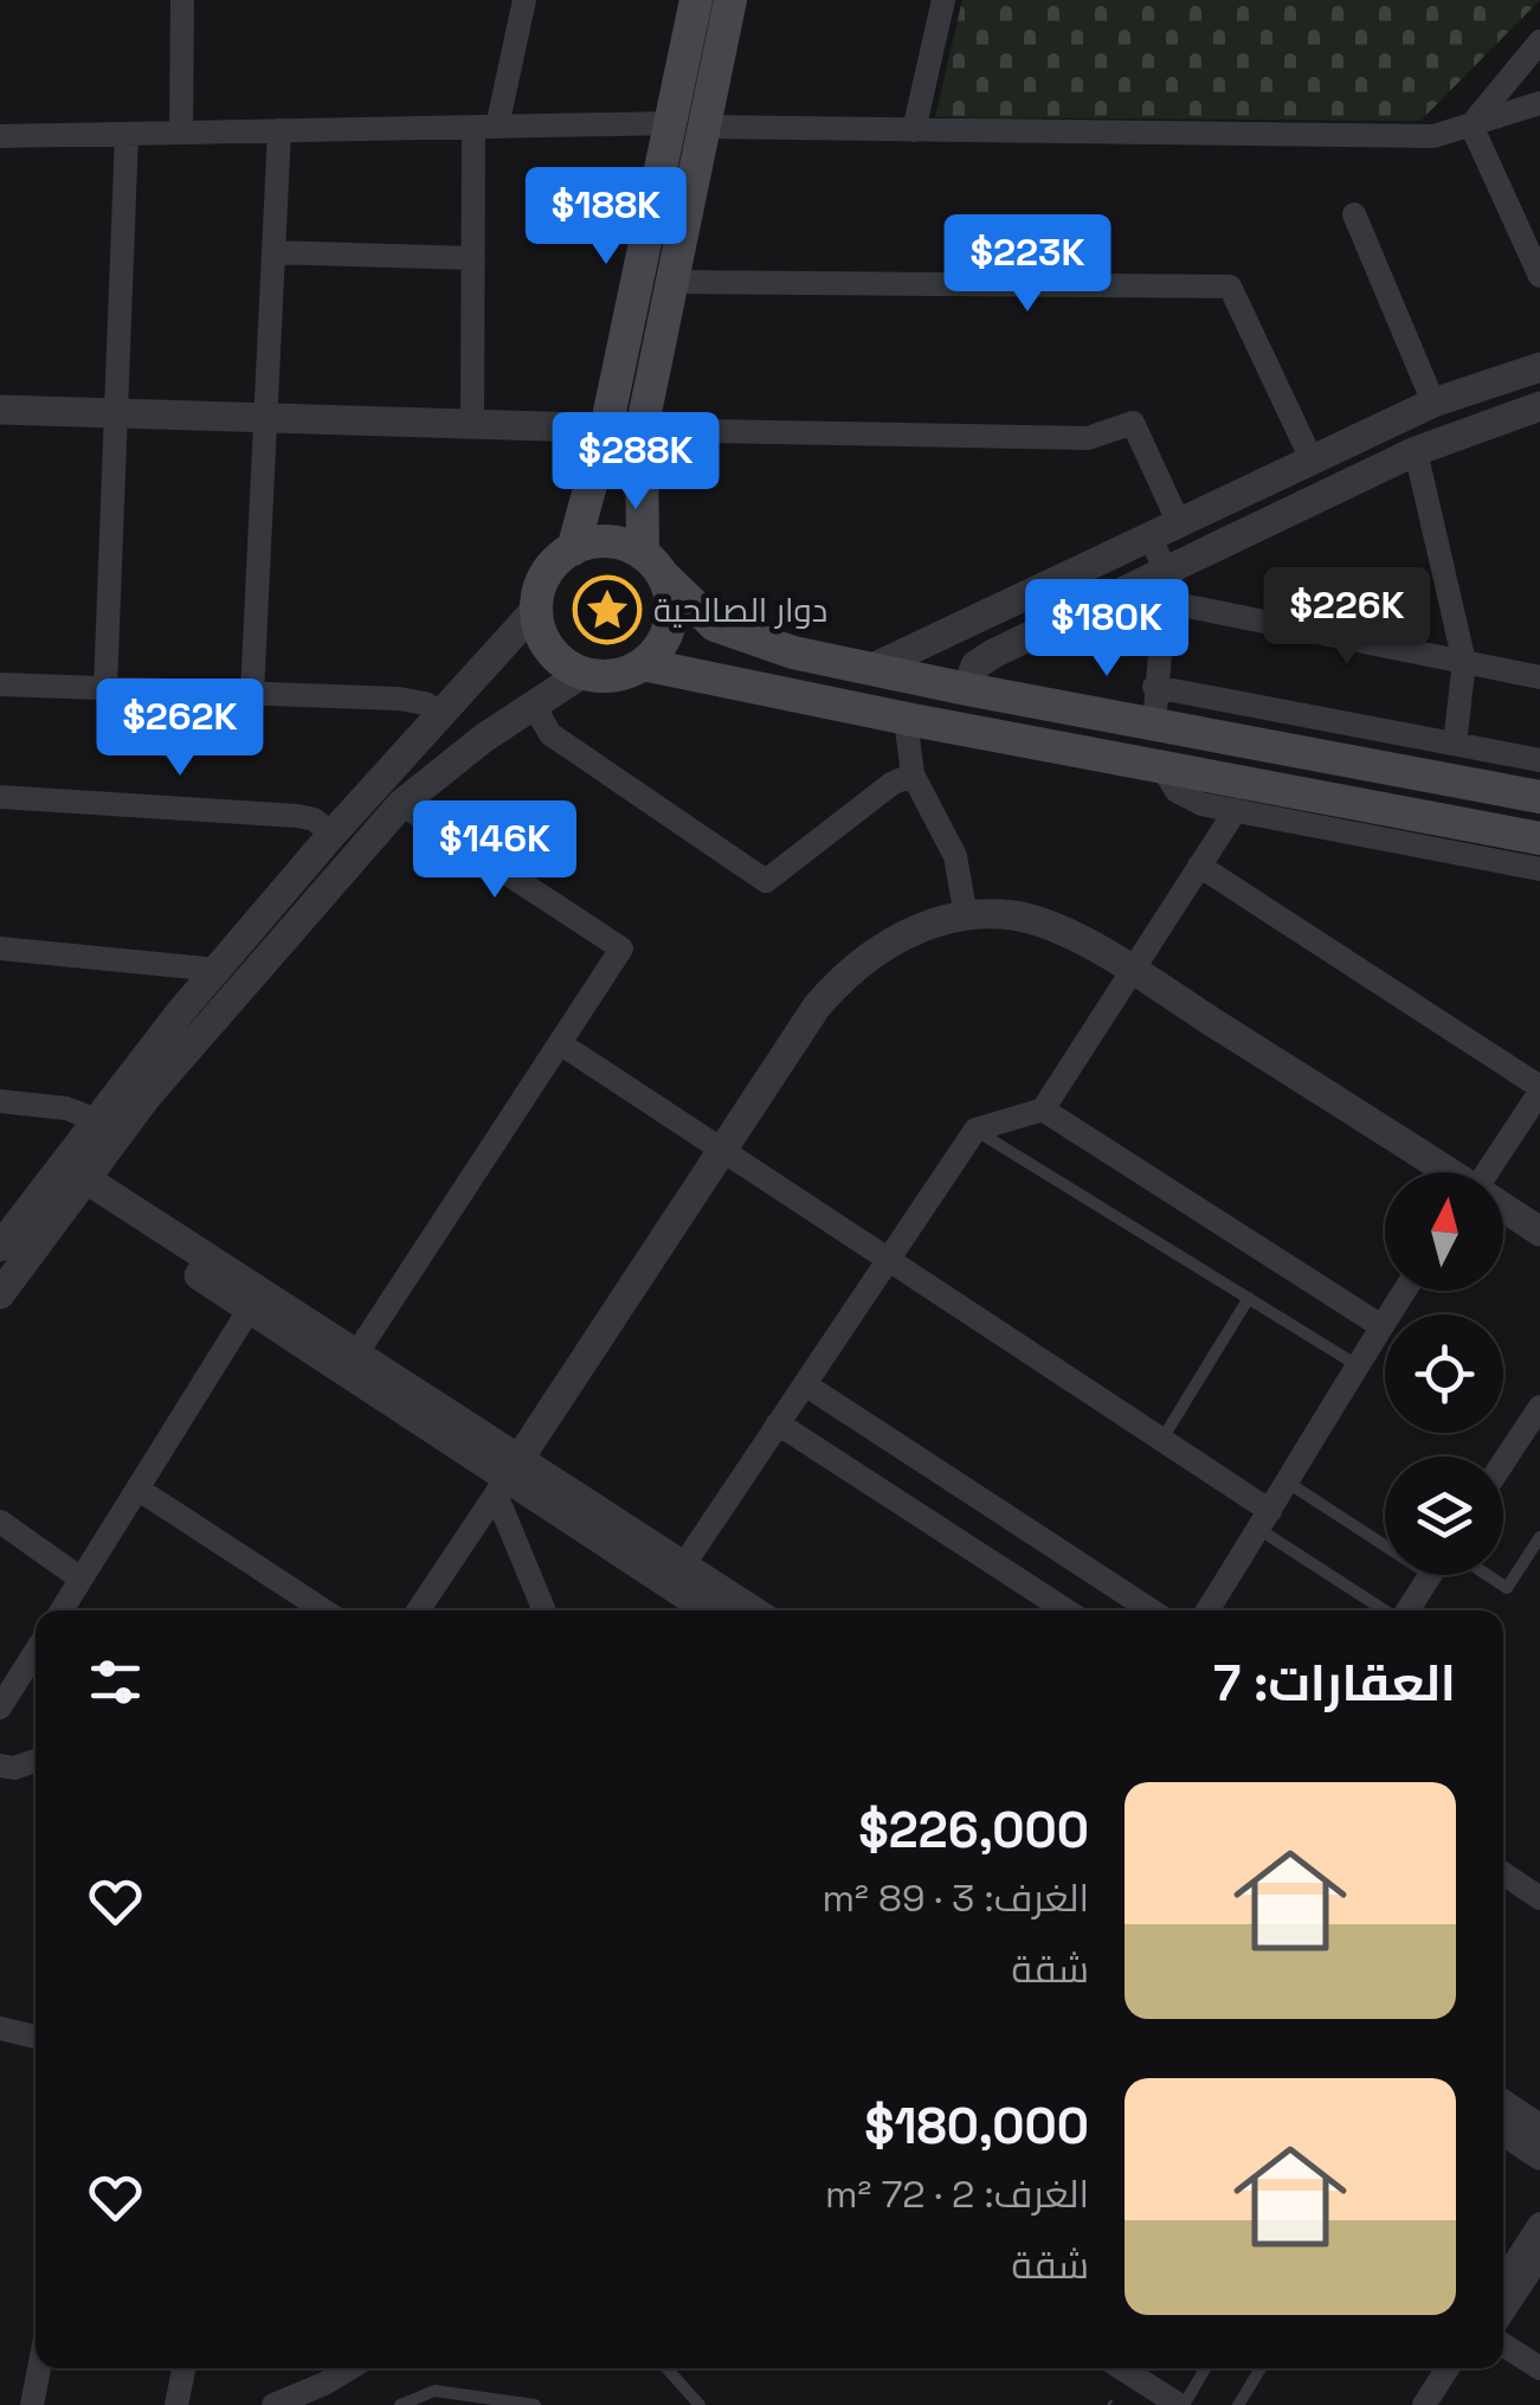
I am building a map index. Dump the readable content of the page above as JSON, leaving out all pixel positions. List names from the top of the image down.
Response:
{
  "places": {
    "place": ["دوار الصالحية"]
  },
  "north": "top",
  "page": {
    "price": [
      "$188K",
      "$223K",
      "$288K",
      "$226K",
      "$180K",
      "$262K",
      "$146K"
    ],
    "heading": "العقارات: 7",
    "list": [
      {
        "name": "$226,000",
        "note": "الغرف: 3 · 89 m² · شقة"
      },
      {
        "name": "$180,000",
        "note": "الغرف: 2 · 72 m² · شقة"
      }
    ]
  }
}
